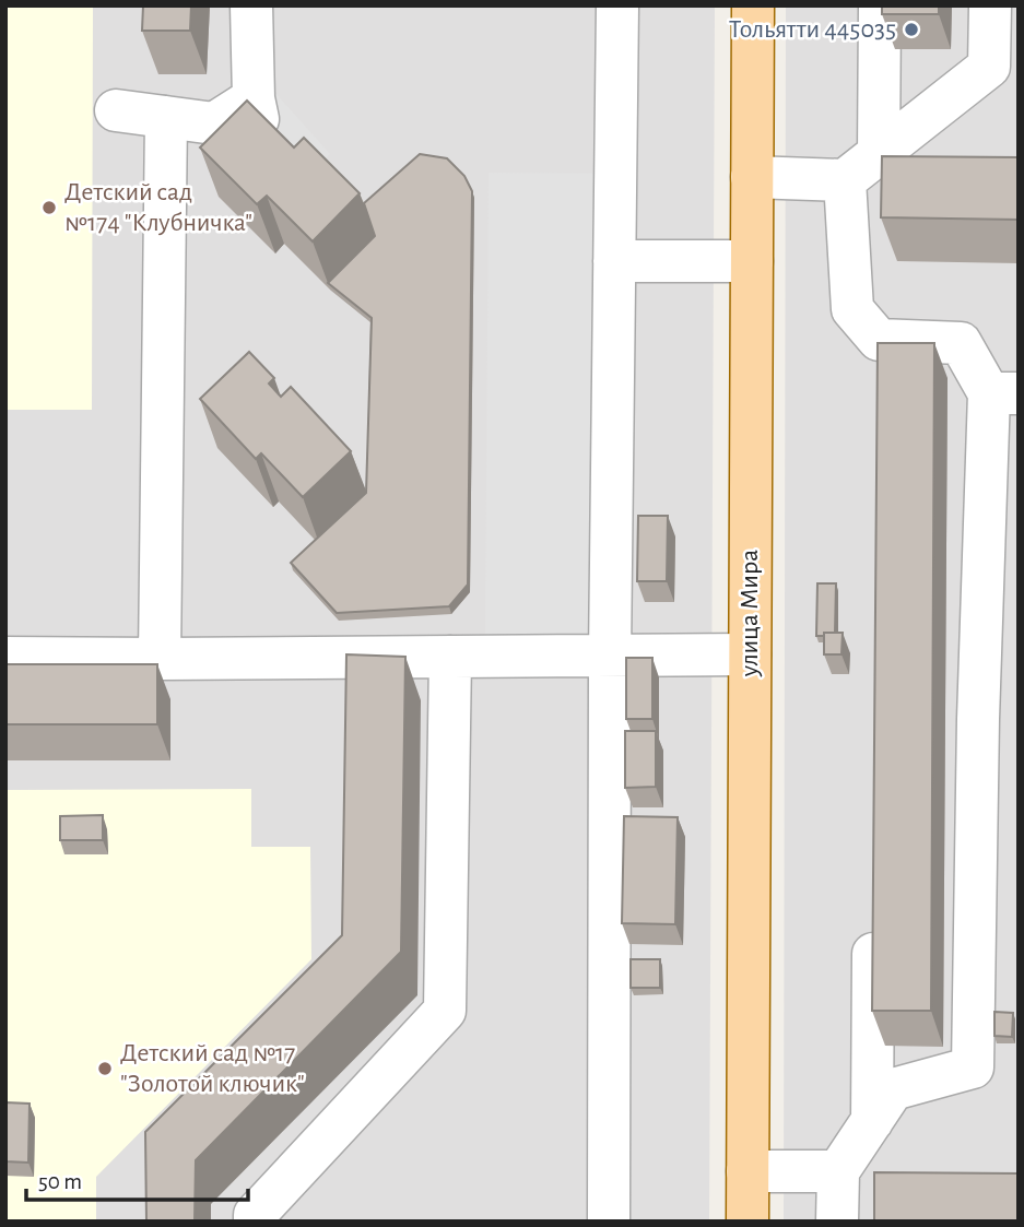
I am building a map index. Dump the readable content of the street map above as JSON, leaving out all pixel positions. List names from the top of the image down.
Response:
{
  "streets": {
    "main road": ["улица Мира"]
  },
  "places": ["Тольятти 445035", "Детский сад №174 \"Клубничка\"", "Детский сад №17 \"Золотой ключик\""],
  "scale_bar": "50 m"
}
